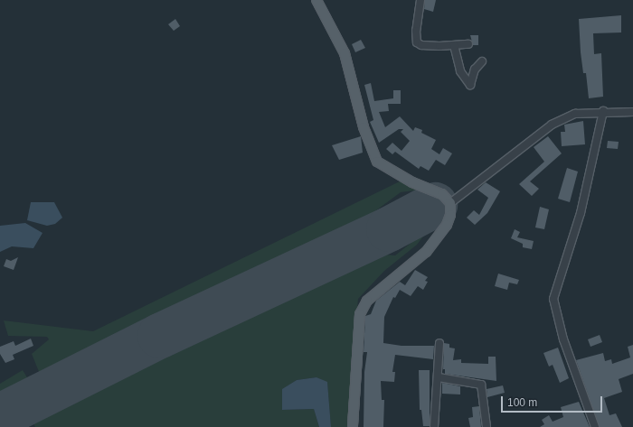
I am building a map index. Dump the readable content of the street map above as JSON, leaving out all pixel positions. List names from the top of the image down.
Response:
{
  "scale_bar": "100 m"
}
